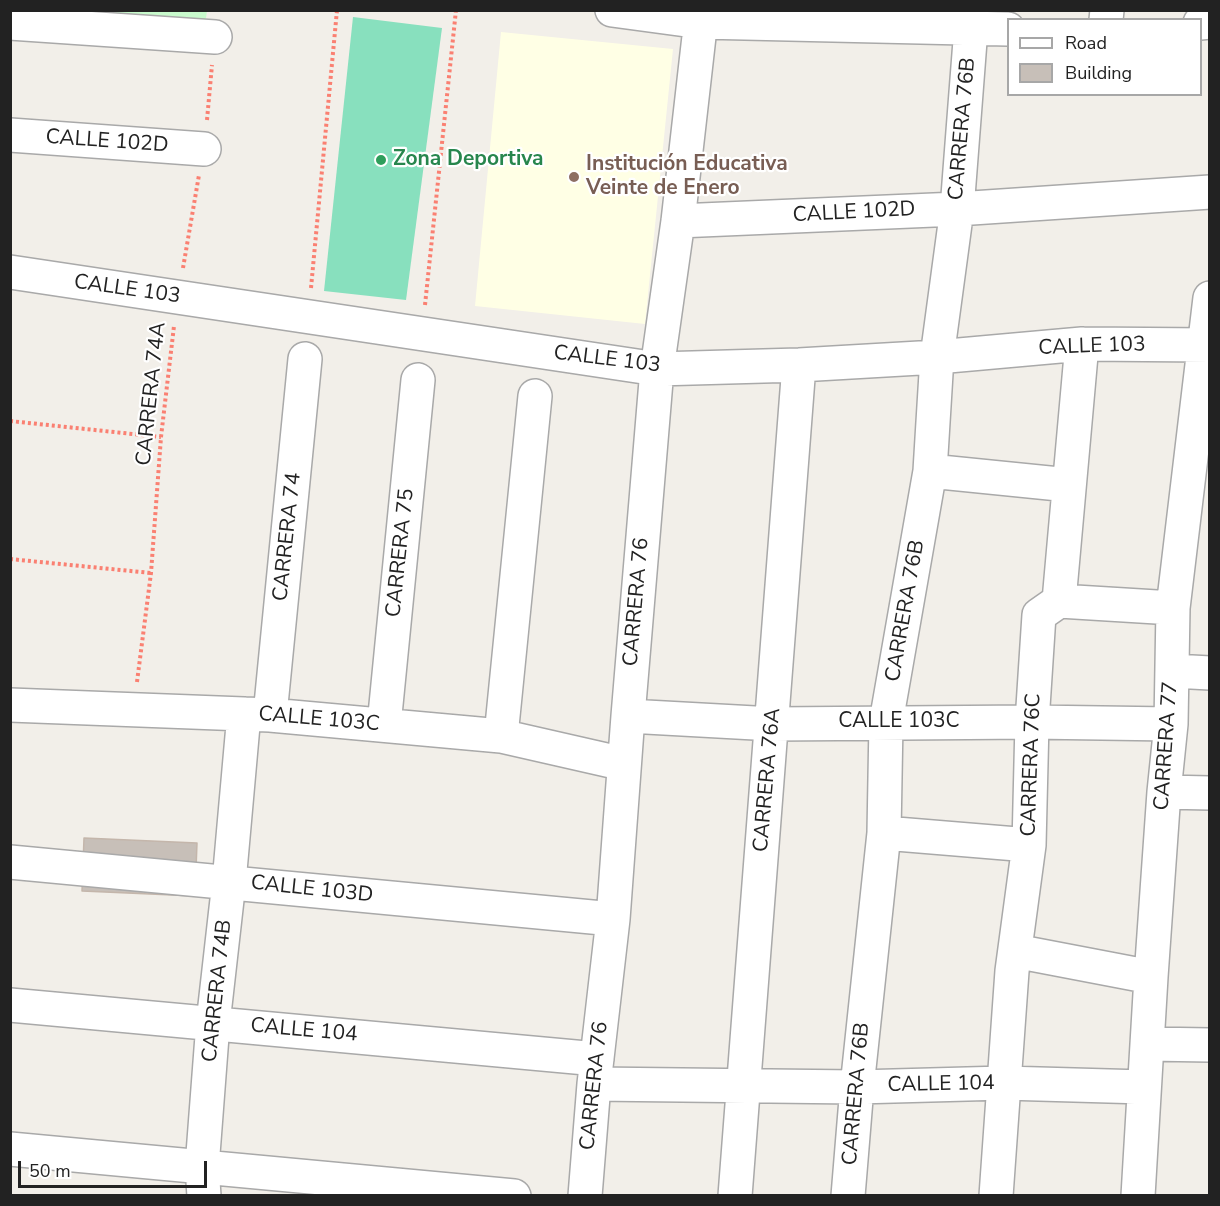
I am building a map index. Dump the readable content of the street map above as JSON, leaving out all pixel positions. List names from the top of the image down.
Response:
{
  "streets": {
    "street": [
      "CARRERA 76B",
      "CALLE 102D",
      "CALLE 103",
      "CARRERA 74",
      "CARRERA 75",
      "CARRERA 76",
      "CALLE 103C",
      "CARRERA 77",
      "CARRERA 76C",
      "CARRERA 76A",
      "CALLE 103D",
      "CARRERA 74B",
      "CALLE 104"
    ],
    "path": ["CARRERA 74A"]
  },
  "crossings": [
    ["CARRERA 76B", "CALLE 102D"],
    ["CARRERA 76B", "CALLE 103"],
    ["CARRERA 76B", "CALLE 103C"],
    ["CARRERA 76B", "CALLE 104"],
    ["CALLE 102D", "CARRERA 74A"],
    ["CALLE 102D", "CARRERA 76"],
    ["CALLE 103", "CARRERA 74A"],
    ["CALLE 103", "CARRERA 76"],
    ["CALLE 103", "CARRERA 77"],
    ["CALLE 103", "CARRERA 76A"],
    ["CARRERA 74A", "CALLE 103C"],
    ["CARRERA 74", "CALLE 103C"],
    ["CARRERA 74", "CARRERA 74B"],
    ["CARRERA 75", "CALLE 103C"],
    ["CARRERA 76", "CALLE 103C"],
    ["CARRERA 76", "CALLE 103D"],
    ["CARRERA 76", "CALLE 104"],
    ["CALLE 103C", "CARRERA 77"],
    ["CALLE 103C", "CARRERA 76C"],
    ["CALLE 103C", "CARRERA 76A"],
    ["CALLE 103C", "CARRERA 74B"],
    ["CARRERA 77", "CALLE 104"],
    ["CARRERA 76C", "CALLE 104"],
    ["CARRERA 76A", "CALLE 104"],
    ["CALLE 103D", "CARRERA 74B"],
    ["CARRERA 74B", "CALLE 104"]
  ],
  "places": ["Zona Deportiva", "Institución Educativa Veinte de Enero"],
  "legend": ["Road", "Building"],
  "scale_bar": "50 m"
}
